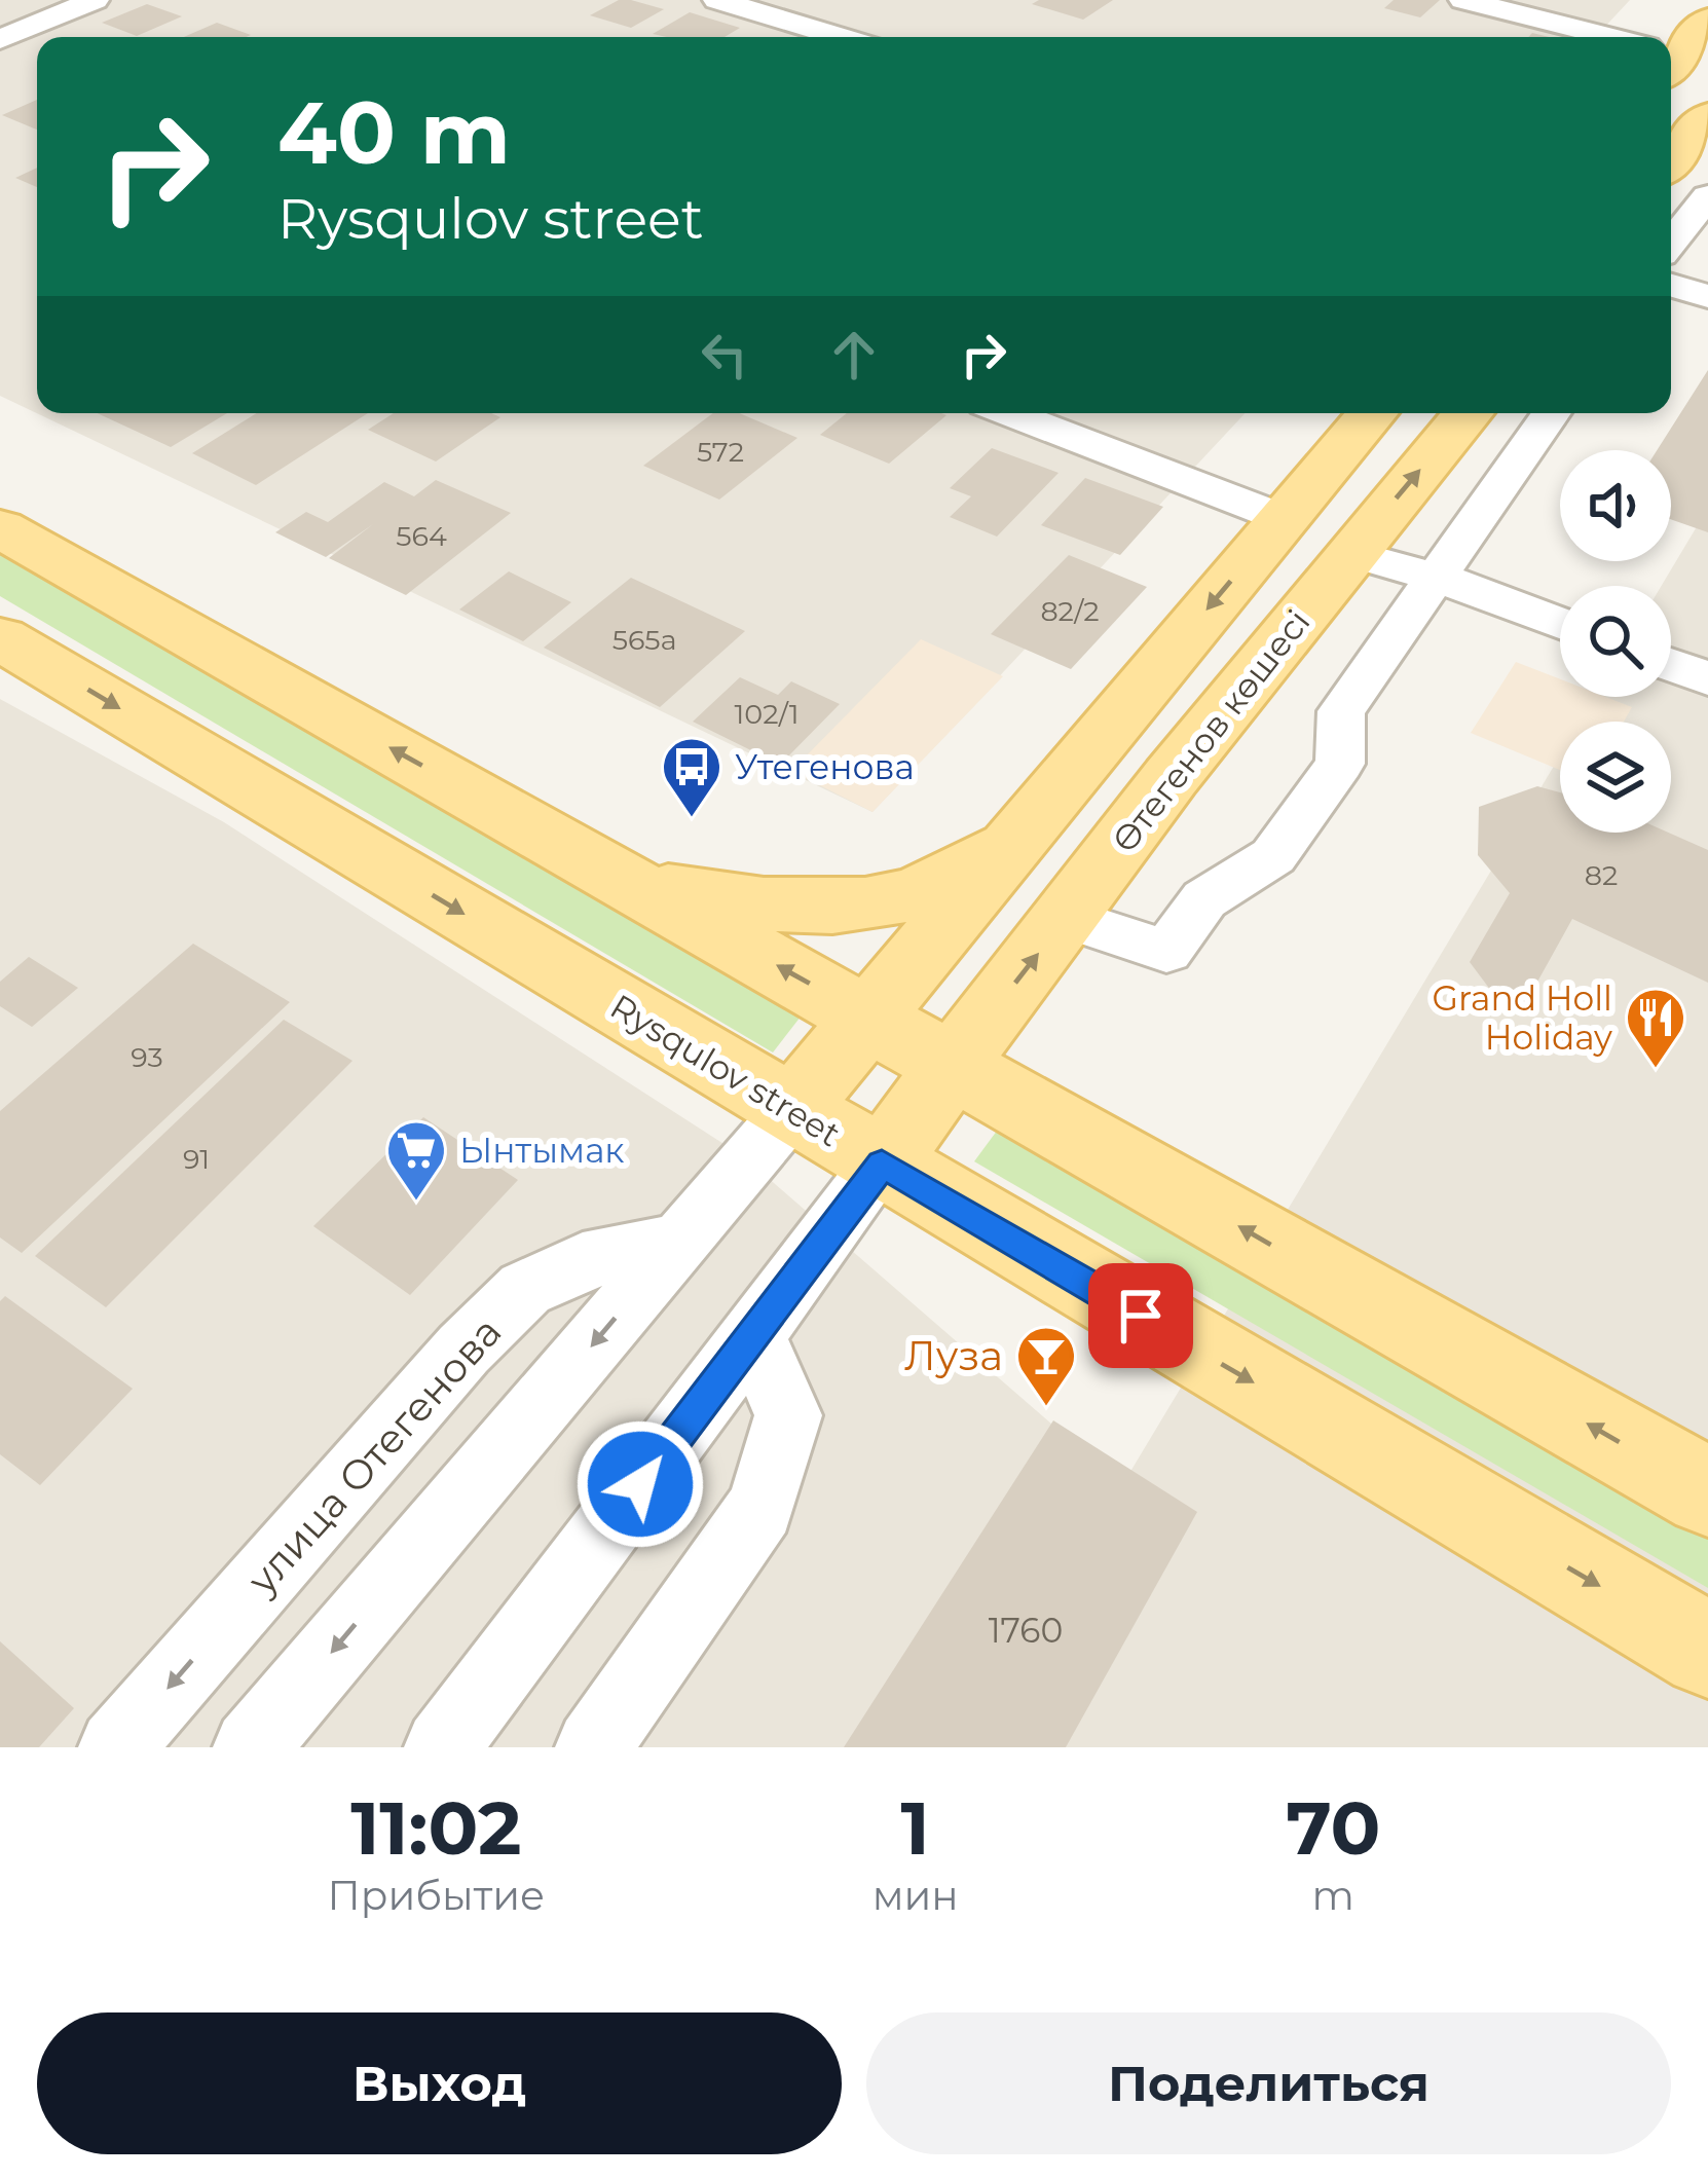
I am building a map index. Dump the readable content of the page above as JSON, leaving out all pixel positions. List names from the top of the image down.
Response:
{
  "streets": {
    "main road": ["Өтегенов көшесі", "Rysqulov street"],
    "street": ["улица Отегенова"]
  },
  "crossings": [
    ["Өтегенов көшесі", "Rysqulov street"]
  ],
  "places": {
    "bus stop": ["Утегенова"],
    "restaurant": ["Grand Holl Holiday"],
    "supermarket": ["Ынтымак"],
    "bar": ["Луза"]
  },
  "house_numbers": [
    "572",
    "564",
    "82/2",
    "565а",
    "102/1",
    "82",
    "93",
    "91",
    "1760"
  ],
  "page": {
    "turn": ["40 m", "Rysqulov street"],
    "eta": [
      "11:02",
      "Прибытие",
      "1",
      "мин",
      "70",
      "m"
    ],
    "buttons": ["Выход", "Поделиться"]
  }
}
